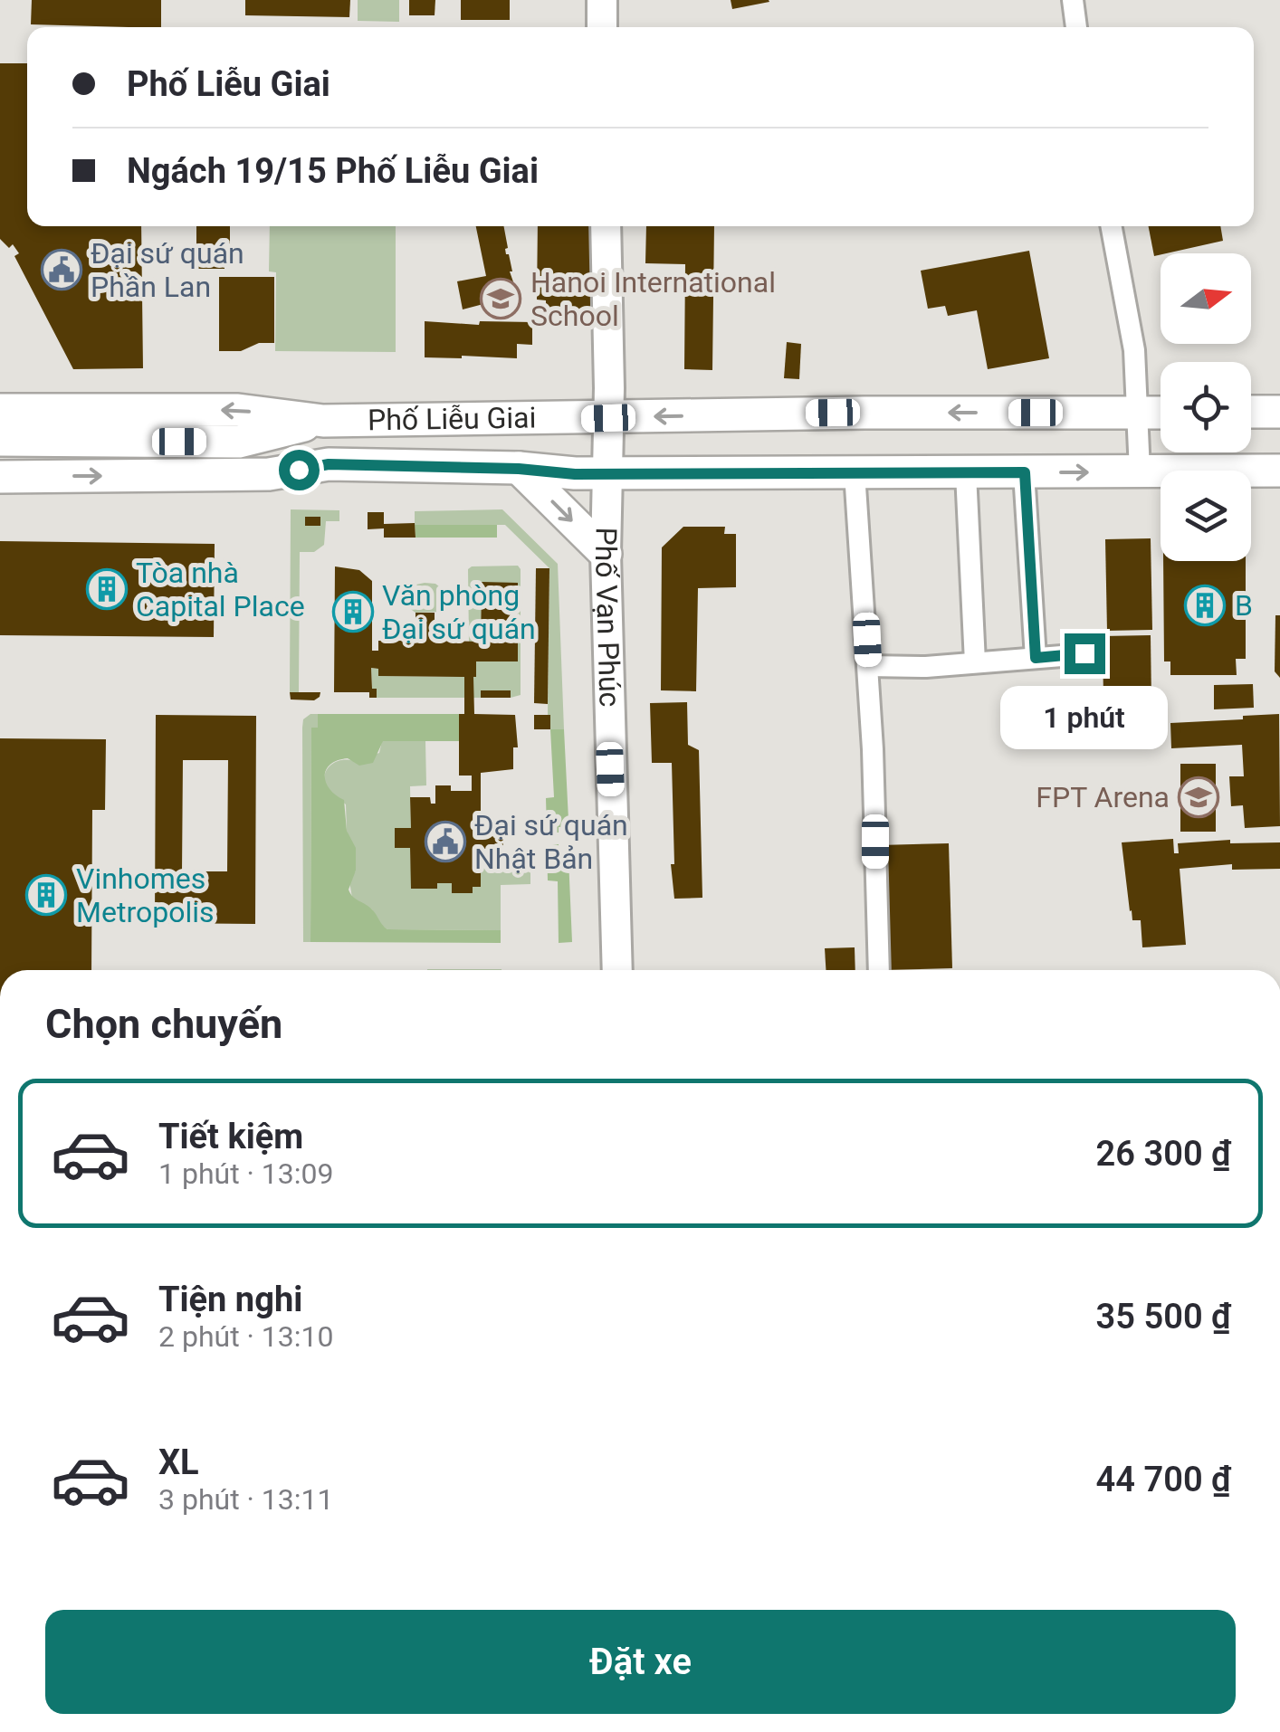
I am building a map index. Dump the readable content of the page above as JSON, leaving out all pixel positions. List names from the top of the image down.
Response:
{
  "streets": {
    "main road": ["Phố Liễu Giai"],
    "street": ["Phố Vạn Phúc"]
  },
  "crossings": [
    ["Phố Liễu Giai", "Phố Vạn Phúc"]
  ],
  "places": {
    "public building": ["Đại sứ quán Phần Lan", "Đại sứ quán Nhật Bản"],
    "school or university": ["Hanoi International School", "FPT Arena"],
    "building": [
      "Tòa nhà Capital Place",
      "B",
      "Văn phòng Đại sứ quán",
      "Vinhomes Metropolis"
    ]
  },
  "north": "right",
  "page": {
    "banner": ["Phố Liễu Giai", "Ngách 19/15 Phố Liễu Giai"],
    "bubble": "1 phút",
    "heading": "Chọn chuyến",
    "list": [
      {
        "name": "Tiết kiệm",
        "note": "1 phút · 13:09",
        "value": "26 300 ₫"
      },
      {
        "name": "Tiện nghi",
        "note": "2 phút · 13:10",
        "value": "35 500 ₫"
      },
      {
        "name": "XL",
        "note": "3 phút · 13:11",
        "value": "44 700 ₫"
      }
    ],
    "buttons": "Đặt xe"
  }
}
